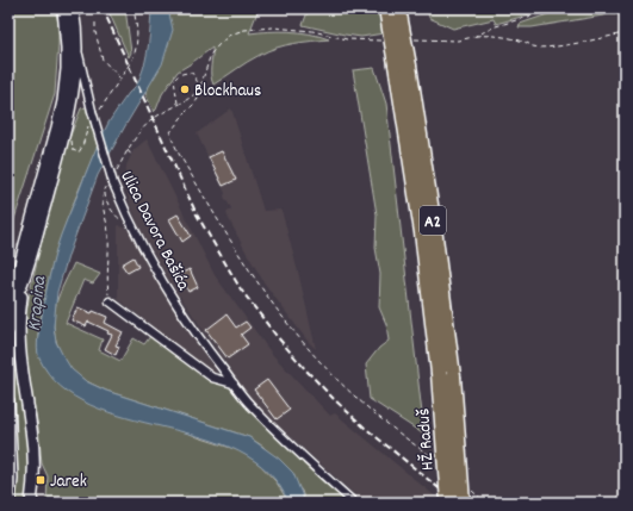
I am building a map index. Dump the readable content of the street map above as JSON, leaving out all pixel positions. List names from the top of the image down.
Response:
{
  "streets": {
    "highway": ["A2", "HŽ Raduš"],
    "street": ["Ulica Davora Bašića"]
  },
  "crossings": [
    ["A2", "HŽ Raduš"]
  ],
  "water": ["Krapina"],
  "places": {
    "other": ["Blockhaus"],
    "transit": ["Jarek"]
  }
}
